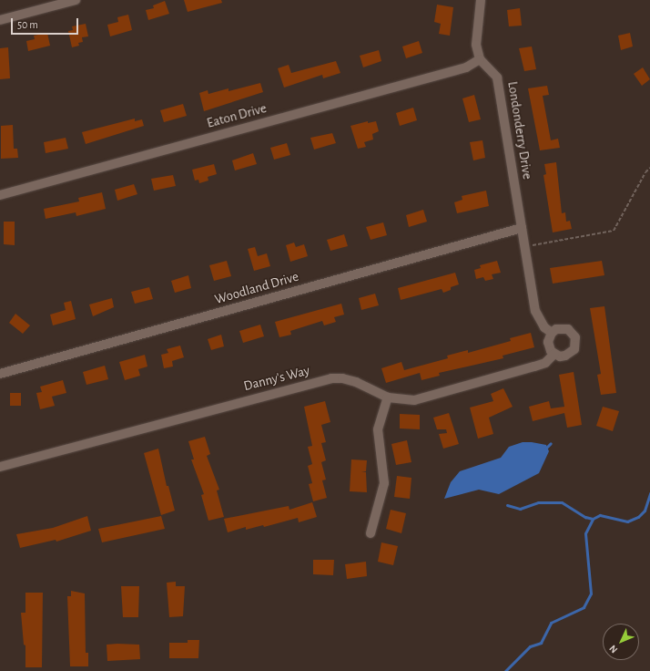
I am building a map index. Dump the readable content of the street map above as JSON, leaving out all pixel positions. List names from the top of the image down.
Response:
{
  "streets": {
    "street": [
      "Eaton Drive",
      "Londonderry Drive",
      "Woodland Drive",
      "Danny's Way"
    ]
  },
  "crossings": [
    ["Eaton Drive", "Londonderry Drive"],
    ["Londonderry Drive", "Woodland Drive"]
  ],
  "scale_bar": "50 m",
  "north": "bottom left"
}
